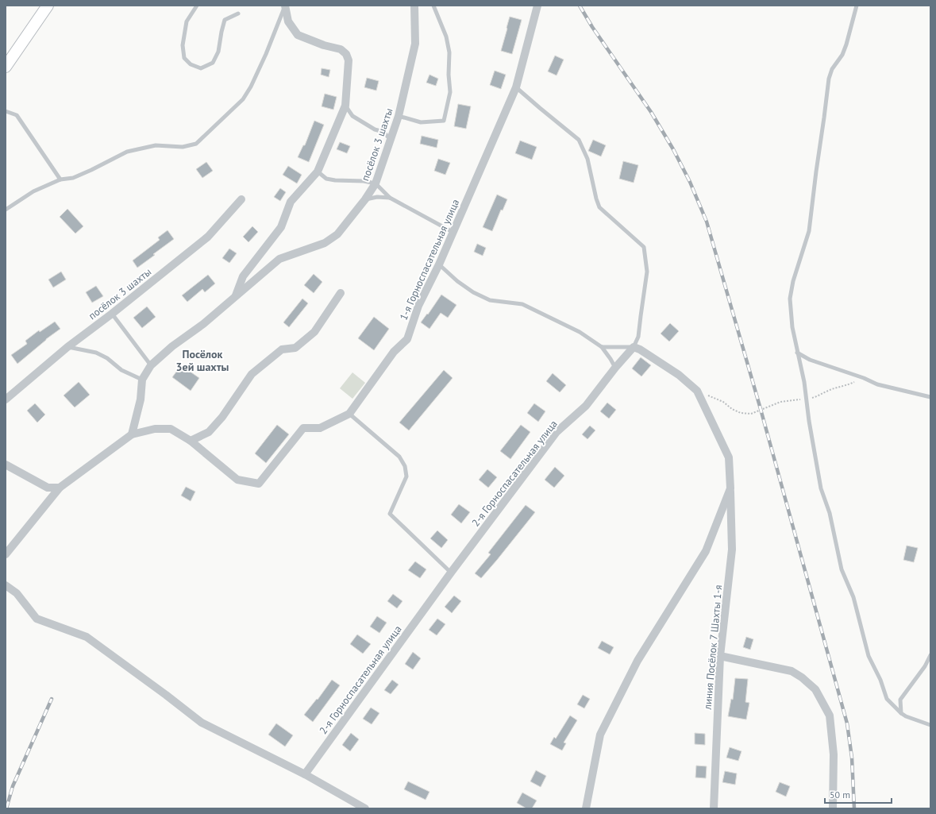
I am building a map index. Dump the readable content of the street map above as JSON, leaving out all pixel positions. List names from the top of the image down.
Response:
{
  "streets": {
    "street": [
      "посёлок 3 шахты",
      "1-я Горноспасательная улица",
      "2-я Горноспасательная улица",
      "линия Посёлок 7 Шахты 1-я"
    ]
  },
  "districts": ["Посёлок 3ей шахты"],
  "scale_bar": "50 m"
}
